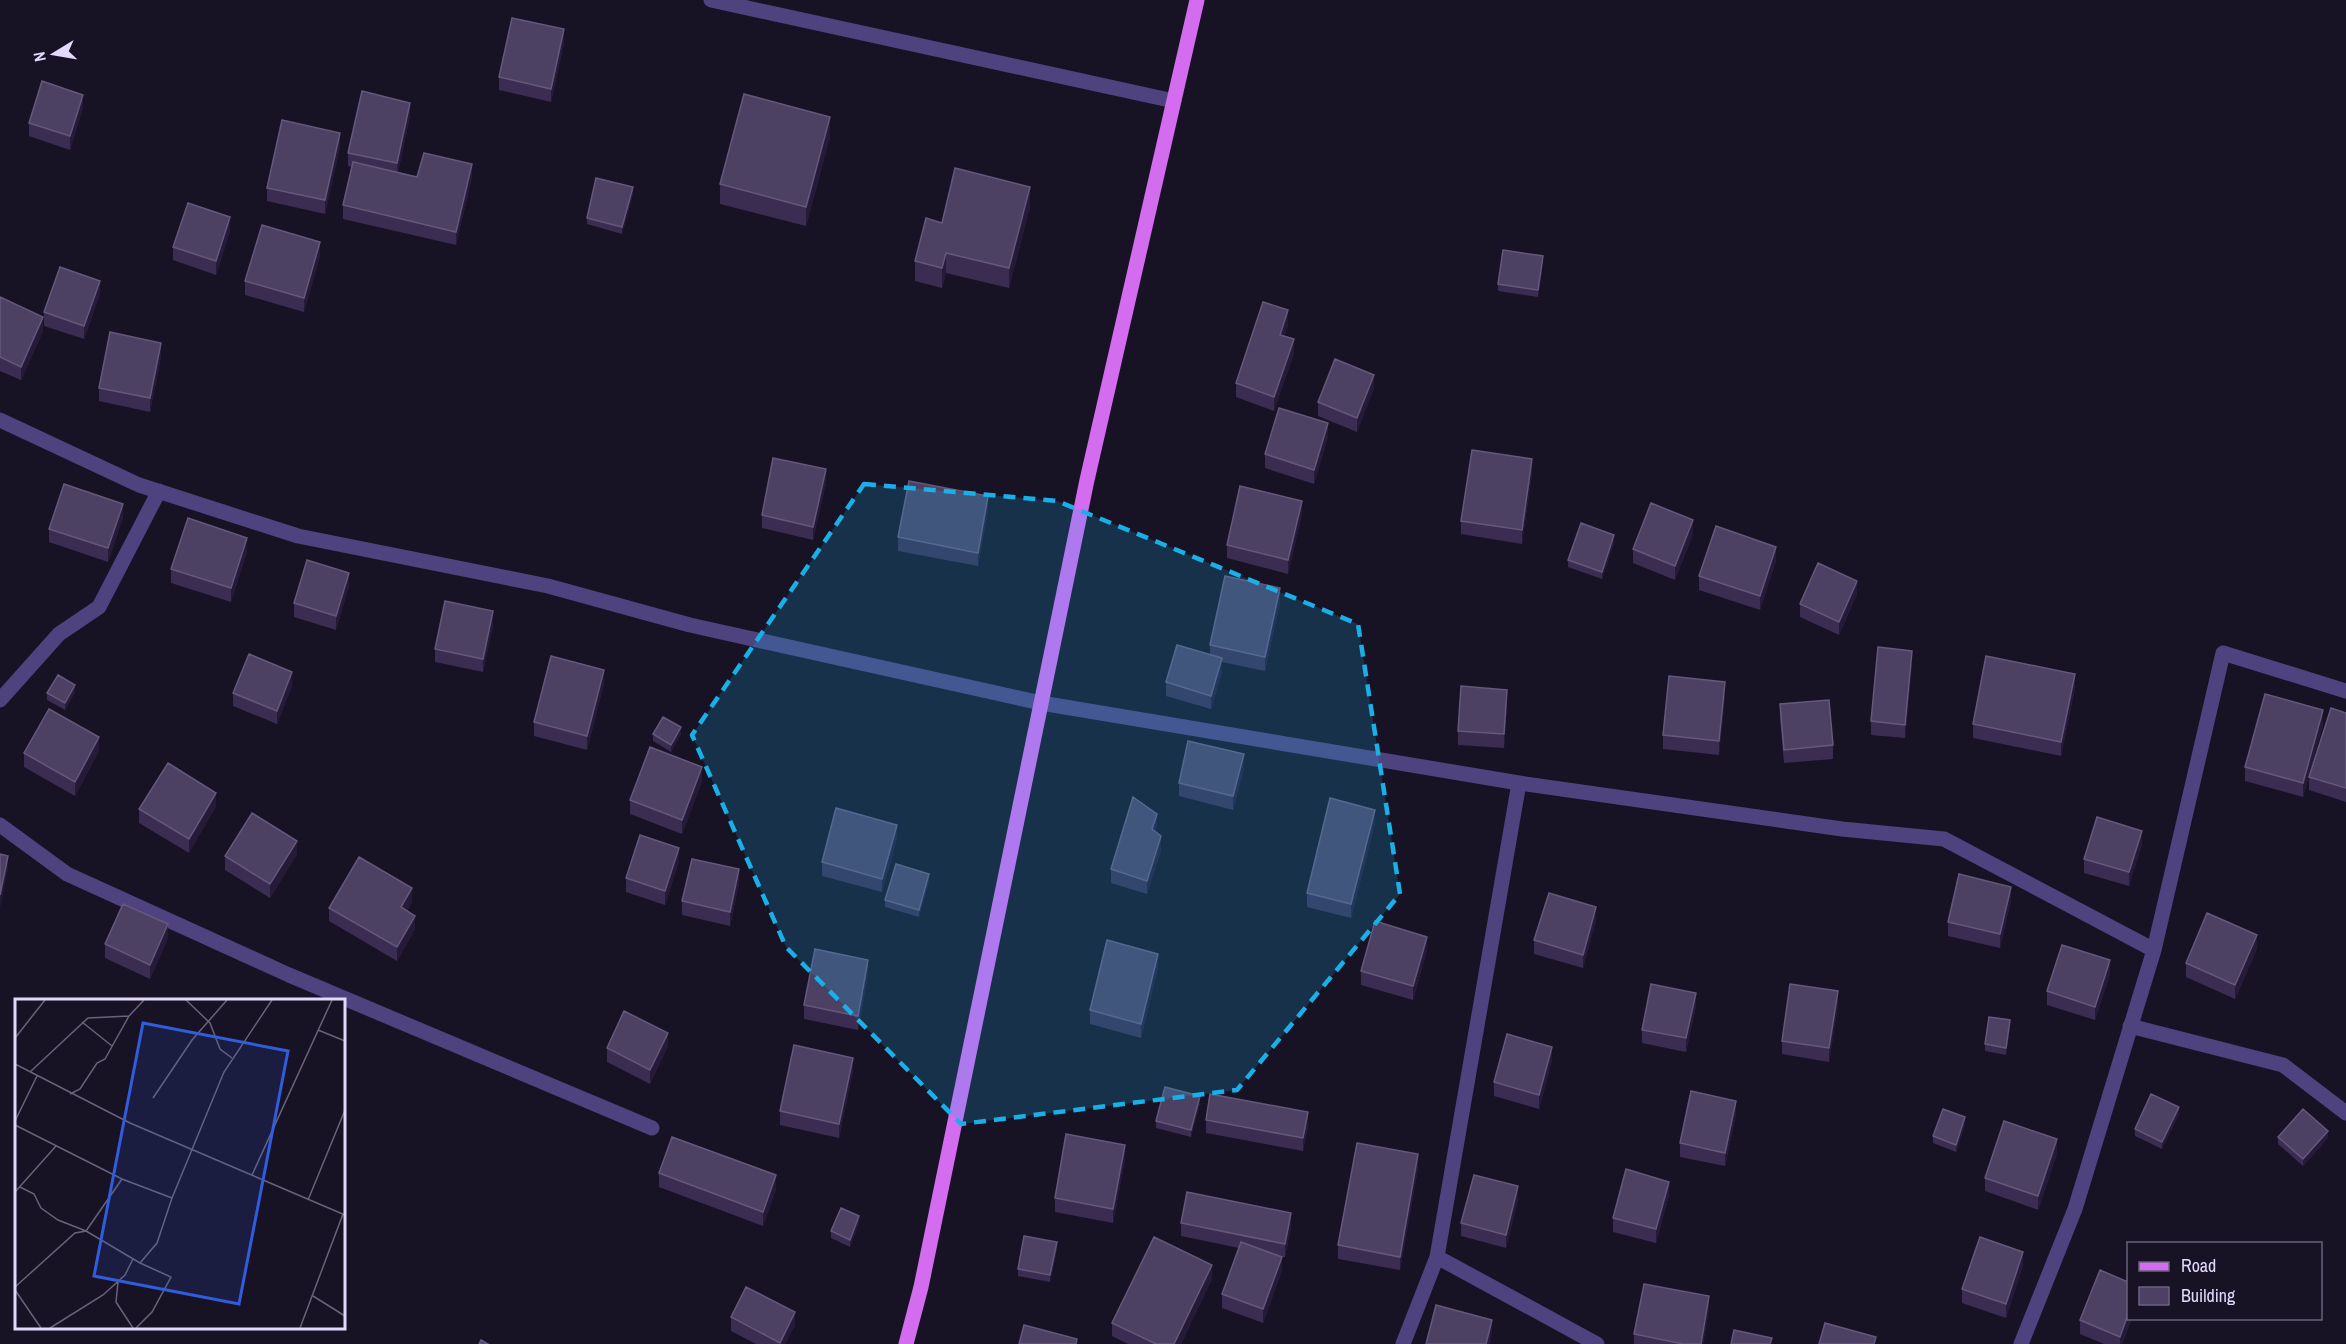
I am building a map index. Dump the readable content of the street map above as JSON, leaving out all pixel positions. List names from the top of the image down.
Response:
{
  "legend": ["Road", "Building"],
  "north": "left"
}
